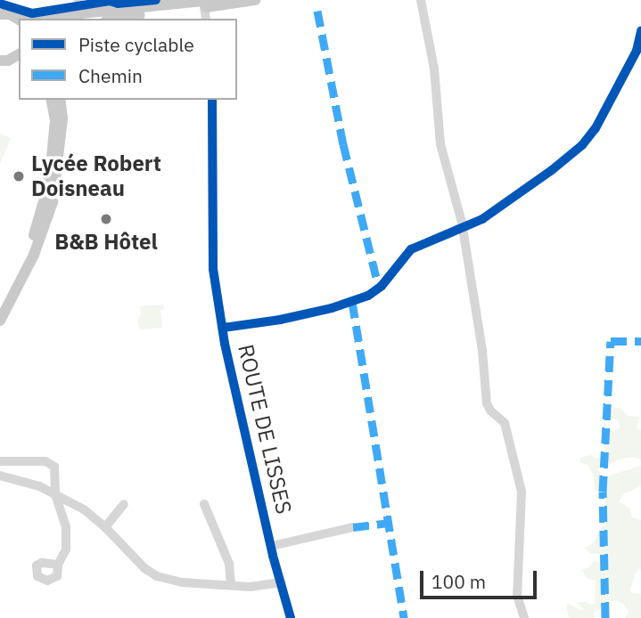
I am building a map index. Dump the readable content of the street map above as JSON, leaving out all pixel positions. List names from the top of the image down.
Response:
{
  "streets": {
    "street": ["ROUTE DE LISSES"]
  },
  "places": ["Lycée Robert Doisneau", "B&B Hôtel"],
  "legend": ["Piste cyclable", "Chemin"],
  "scale_bar": "100 m"
}
